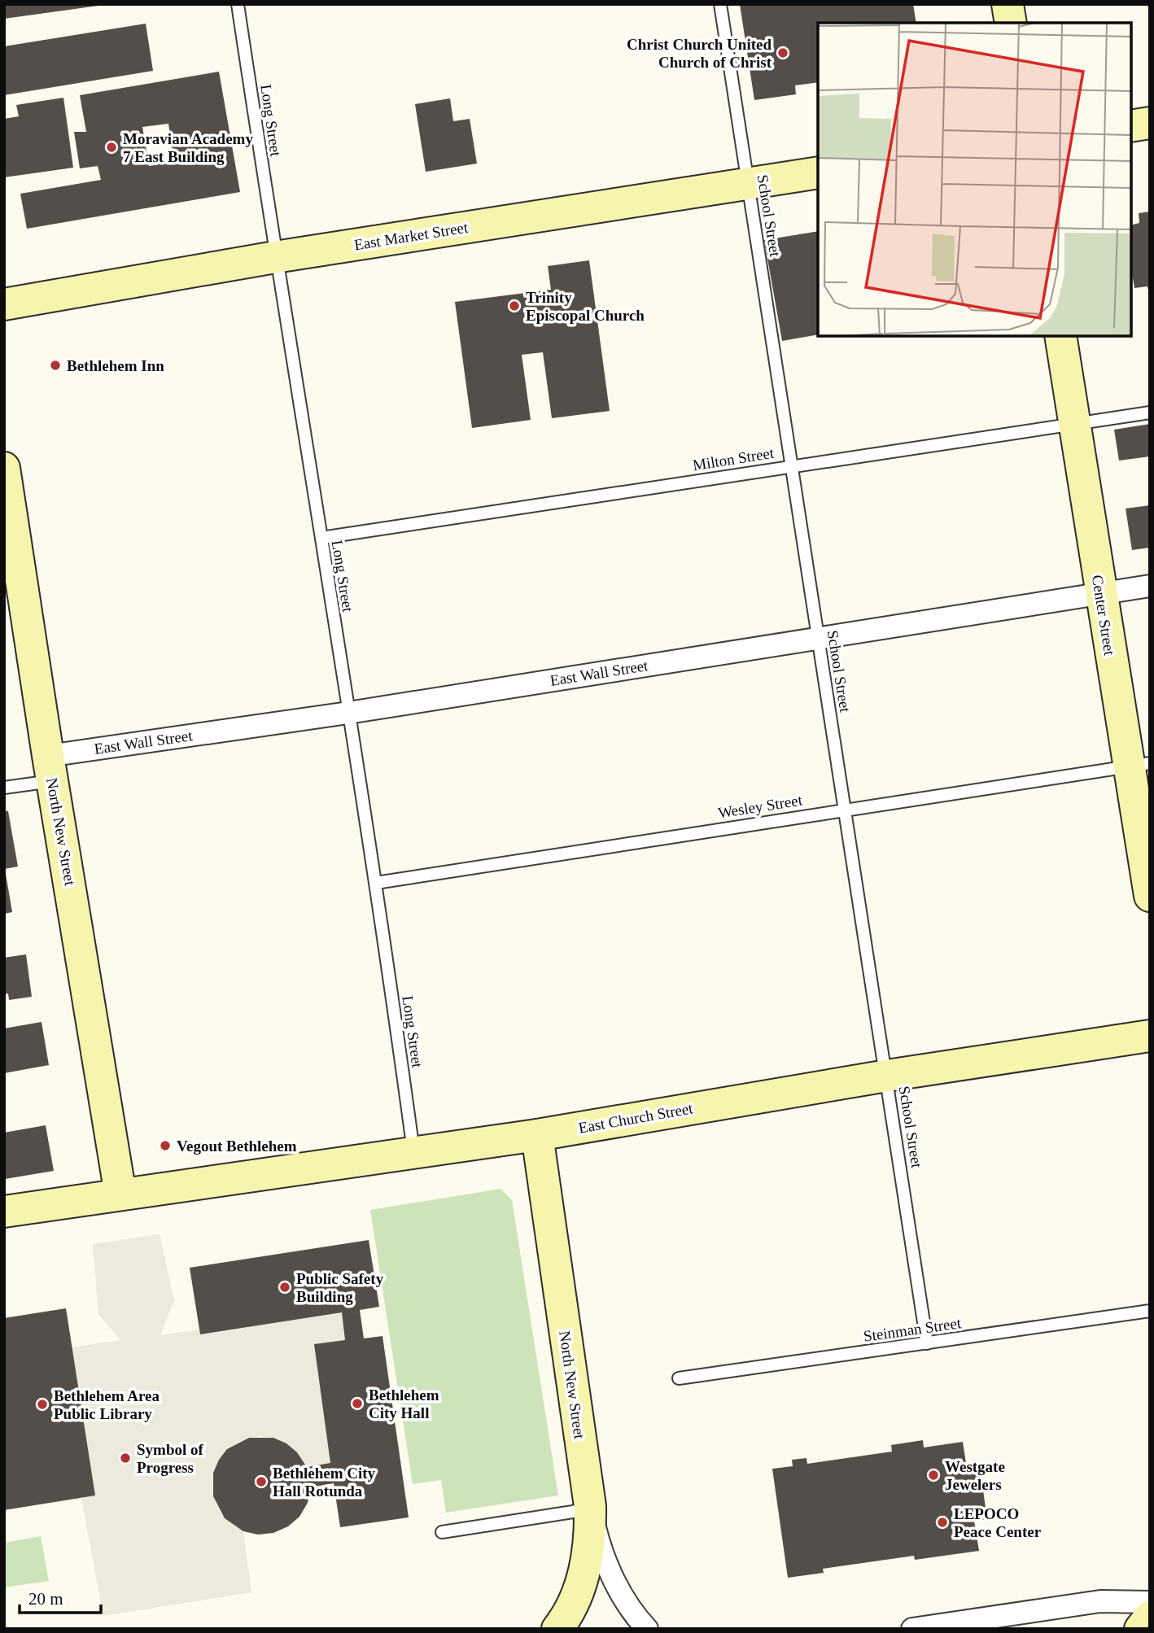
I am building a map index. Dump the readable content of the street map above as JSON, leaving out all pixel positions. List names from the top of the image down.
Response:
{
  "streets": {
    "main road": [
      "East Market Street",
      "Center Street",
      "North New Street",
      "East Church Street"
    ],
    "street": ["East Wall Street"],
    "lane": [
      "Long Street",
      "School Street",
      "Milton Street",
      "Wesley Street",
      "Steinman Street"
    ]
  },
  "crossings": [
    ["Long Street", "East Market Street"],
    ["Long Street", "Milton Street"],
    ["Long Street", "East Wall Street"],
    ["Long Street", "Wesley Street"],
    ["Long Street", "East Church Street"],
    ["School Street", "East Market Street"],
    ["School Street", "Milton Street"],
    ["School Street", "East Wall Street"],
    ["School Street", "Wesley Street"],
    ["School Street", "East Church Street"],
    ["School Street", "Steinman Street"],
    ["Milton Street", "Center Street"],
    ["Center Street", "East Wall Street"],
    ["Center Street", "Wesley Street"],
    ["East Wall Street", "North New Street"],
    ["North New Street", "East Church Street"]
  ],
  "places": [
    "Christ Church United Church of Christ",
    "Moravian Academy 7 East Building",
    "Trinity Episcopal Church",
    "Bethlehem Inn",
    "Vegout Bethlehem",
    "Public Safety Building",
    "Bethlehem City Hall",
    "Bethlehem Area Public Library",
    "Symbol of Progress",
    "Westgate Jewelers",
    "Bethlehem City Hall Rotunda",
    "LEPOCO Peace Center"
  ],
  "scale_bar": "20 m"
}
